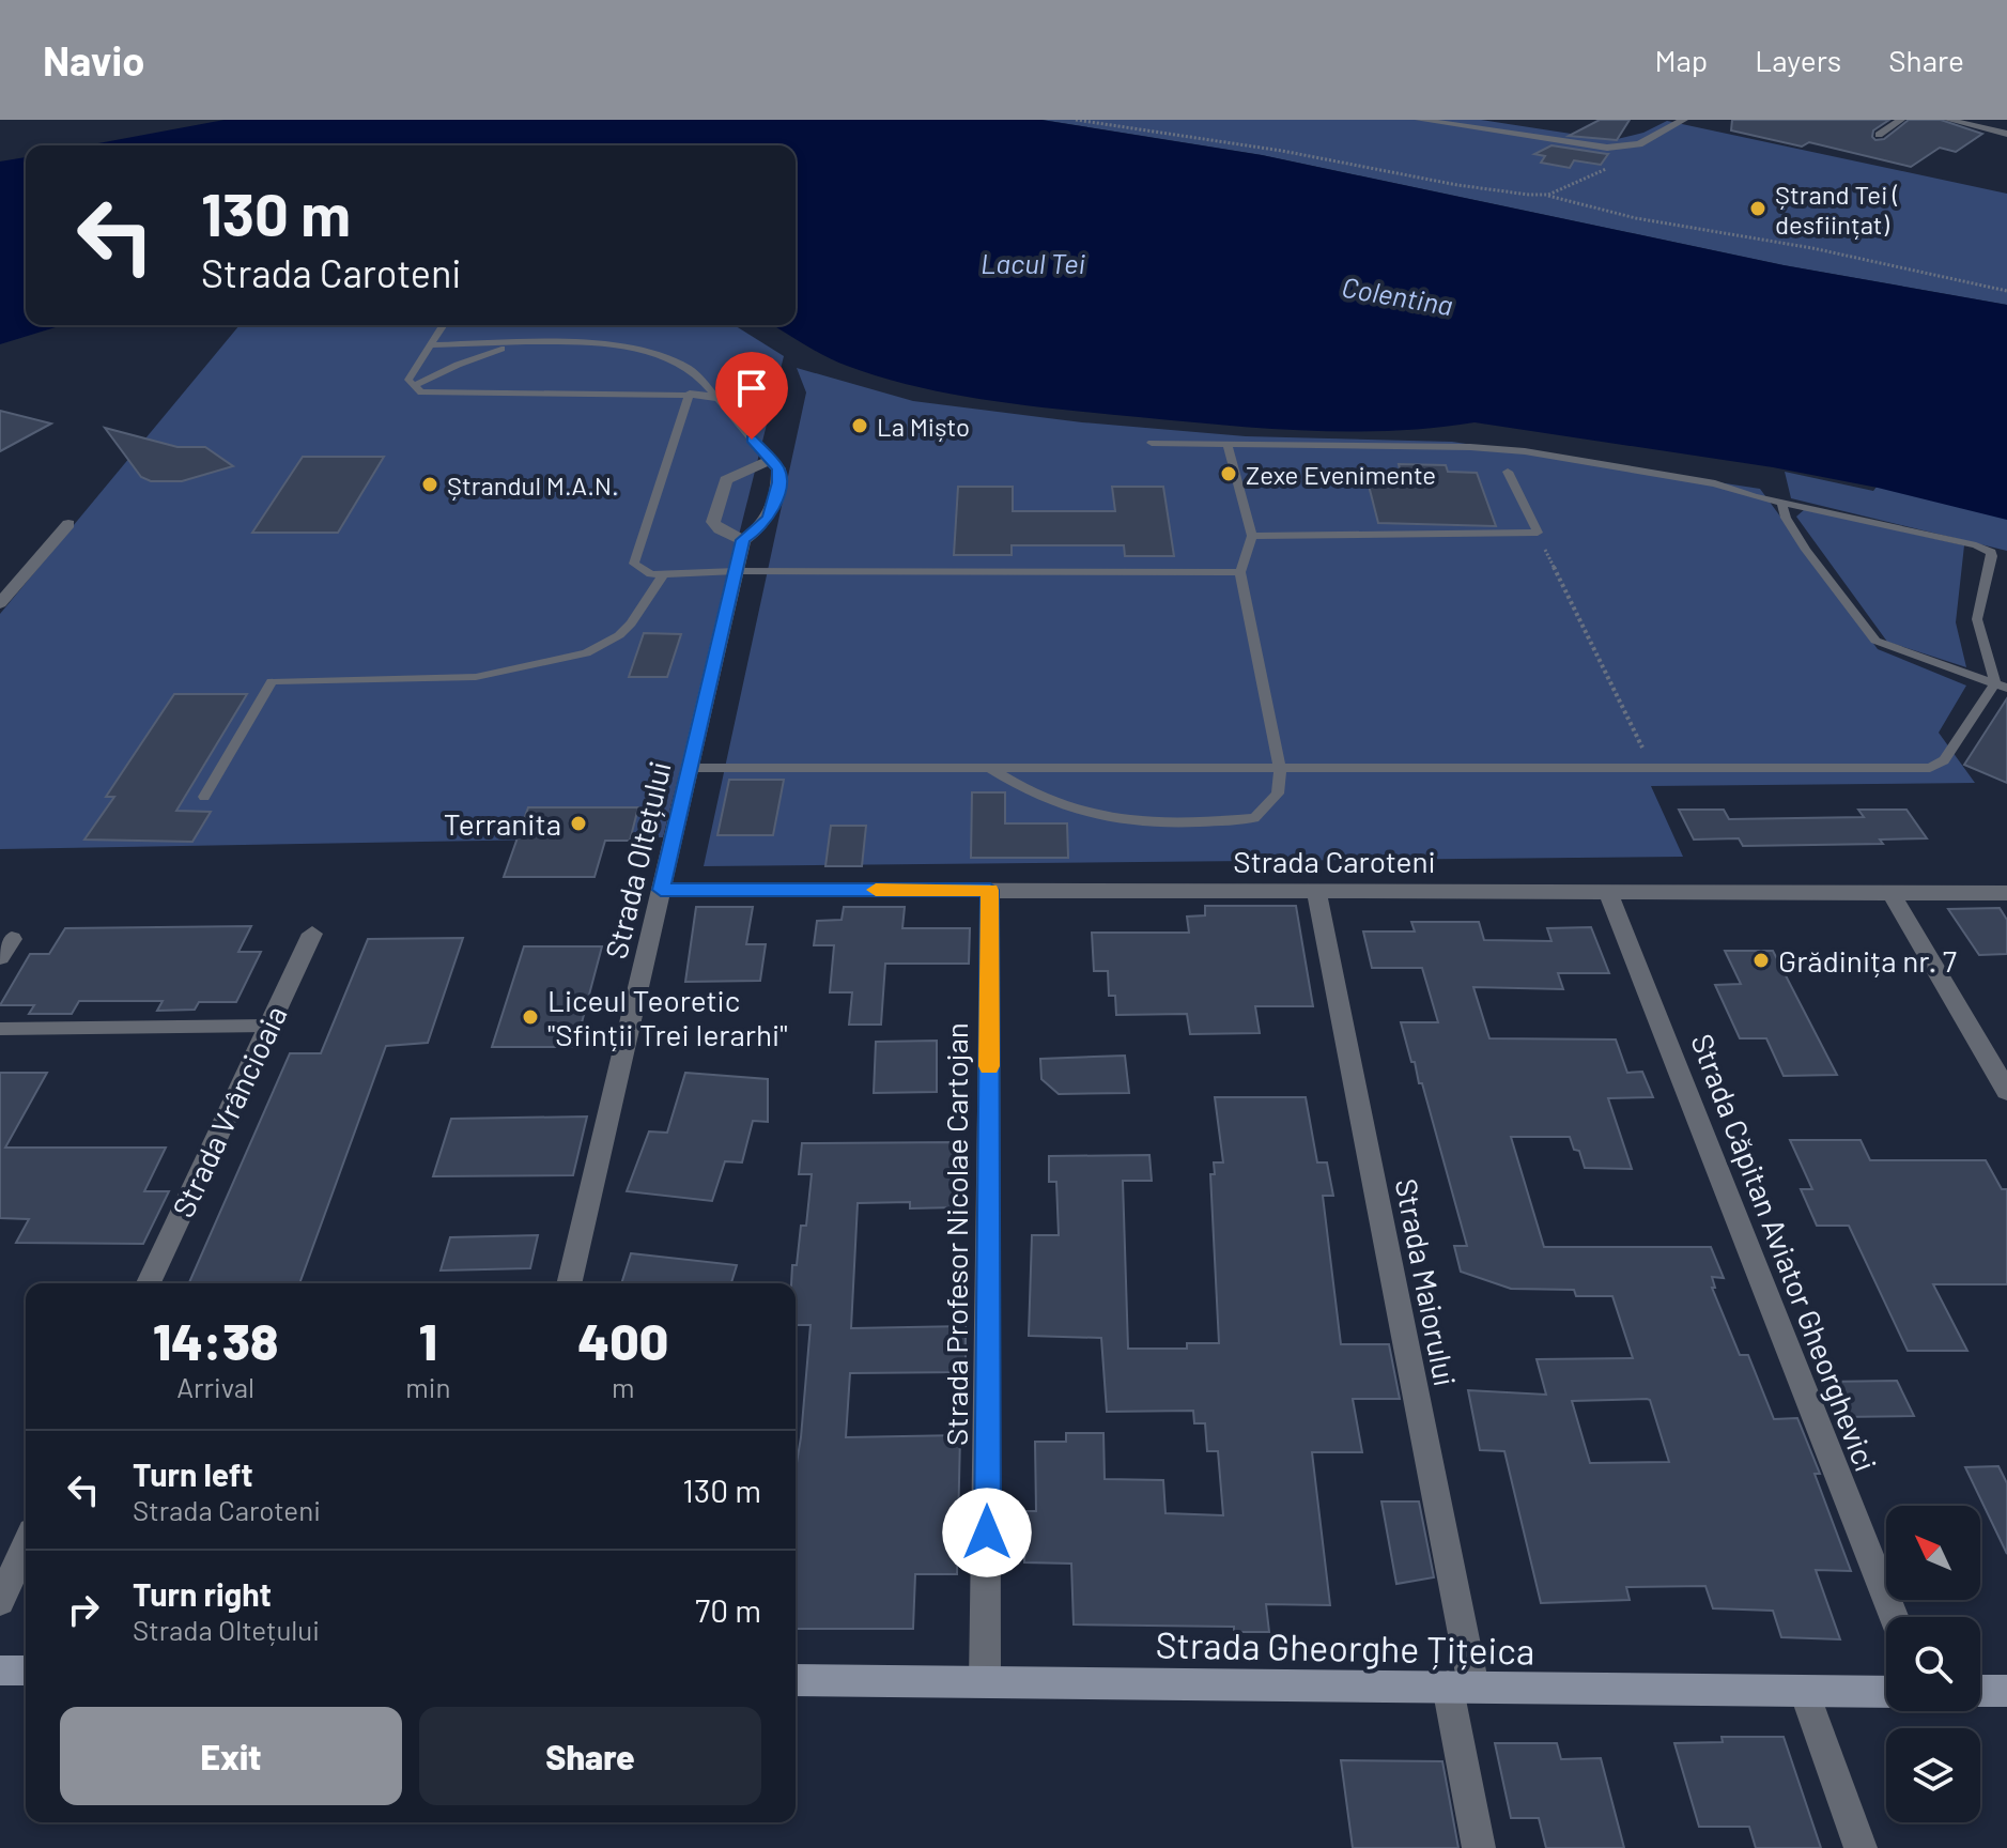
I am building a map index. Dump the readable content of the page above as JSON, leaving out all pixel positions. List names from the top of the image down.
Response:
{
  "streets": {
    "street": [
      "Strada Oltețului",
      "Strada Caroteni",
      "Strada Vrâncioaia",
      "Strada Profesor Nicolae Cartojan",
      "Strada Căpitan Aviator Gheorghevici",
      "Strada Maiorului",
      "Strada Gheorghe Țițeica"
    ]
  },
  "crossings": [
    ["Strada Oltețului", "Strada Caroteni"],
    ["Strada Caroteni", "Strada Profesor Nicolae Cartojan"],
    ["Strada Caroteni", "Strada Căpitan Aviator Gheorghevici"],
    ["Strada Caroteni", "Strada Maiorului"],
    ["Strada Profesor Nicolae Cartojan", "Strada Gheorghe Țițeica"],
    ["Strada Maiorului", "Strada Gheorghe Țițeica"]
  ],
  "water": ["Lacul Tei", "Colentina"],
  "places": [
    "Ștrand Tei ( desființat)",
    "La Mișto",
    "Zexe Evenimente",
    "Ștrandul M.A.N.",
    "Terranita",
    "Grădinița nr. 7",
    "Liceul Teoretic \"Sfinții Trei Ierarhi\""
  ],
  "north": "top left",
  "page": {
    "header": "Navio",
    "nav": ["Map", "Layers", "Share"],
    "turn": ["130 m", "Strada Caroteni"],
    "eta": [
      "14:38",
      "Arrival",
      "1",
      "min",
      "400",
      "m"
    ],
    "list": [
      {
        "name": "Turn left",
        "note": "Strada Caroteni",
        "value": "130 m"
      },
      {
        "name": "Turn right",
        "note": "Strada Oltețului",
        "value": "70 m"
      }
    ],
    "buttons": ["Exit", "Share"]
  }
}
